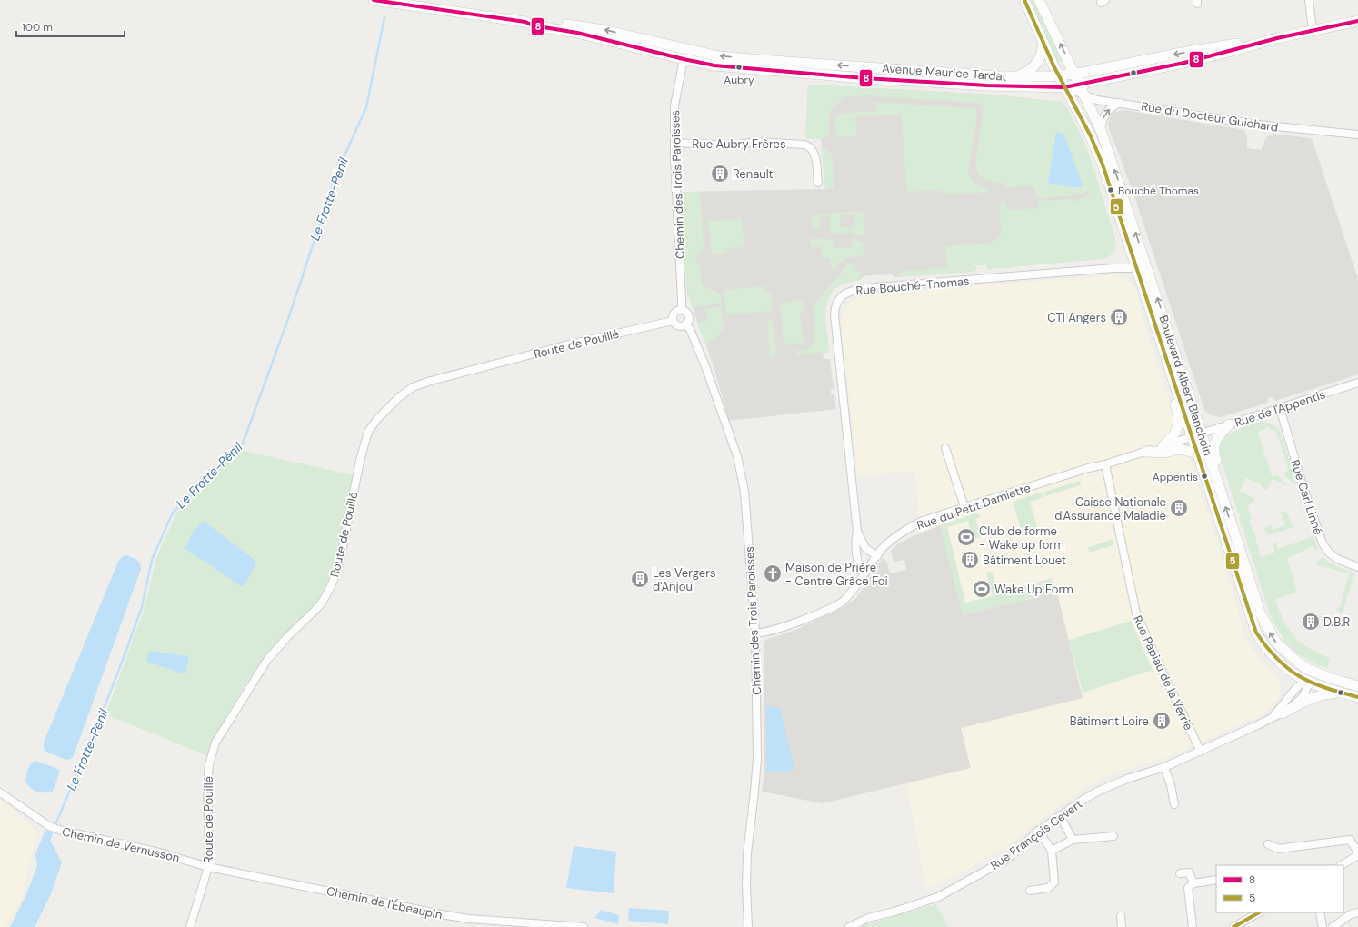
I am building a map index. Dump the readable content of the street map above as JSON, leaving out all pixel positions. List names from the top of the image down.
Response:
{
  "streets": {
    "street": [
      "Avenue Maurice Tardat",
      "Rue du Docteur Guichard",
      "Rue Aubry Frères",
      "Chemin des Trois Paroisses",
      "Rue Bouché-Thomas",
      "Route de Pouillé",
      "Boulevard Albert Blanchoin",
      "Rue de l'Appentis",
      "Rue Carl Linné",
      "Rue du Petit Damiette",
      "Rue Papiau de la Verrie",
      "Rue François Cevert",
      "Chemin de Vernusson",
      "Chemin de l'Ébeaupin"
    ]
  },
  "crossings": [
    ["Avenue Maurice Tardat", "Rue du Docteur Guichard"],
    ["Avenue Maurice Tardat", "Chemin des Trois Paroisses"],
    ["Avenue Maurice Tardat", "Boulevard Albert Blanchoin"],
    ["Rue du Docteur Guichard", "Boulevard Albert Blanchoin"],
    ["Rue Aubry Frères", "Chemin des Trois Paroisses"],
    ["Chemin des Trois Paroisses", "Route de Pouillé"],
    ["Chemin des Trois Paroisses", "Rue du Petit Damiette"],
    ["Rue Bouché-Thomas", "Boulevard Albert Blanchoin"],
    ["Rue Bouché-Thomas", "Rue du Petit Damiette"],
    ["Route de Pouillé", "Chemin de Vernusson"],
    ["Route de Pouillé", "Chemin de l'Ébeaupin"],
    ["Boulevard Albert Blanchoin", "Rue de l'Appentis"],
    ["Boulevard Albert Blanchoin", "Rue du Petit Damiette"],
    ["Boulevard Albert Blanchoin", "Rue François Cevert"],
    ["Rue de l'Appentis", "Rue Carl Linné"],
    ["Rue de l'Appentis", "Rue du Petit Damiette"],
    ["Rue du Petit Damiette", "Rue Papiau de la Verrie"],
    ["Rue Papiau de la Verrie", "Rue François Cevert"],
    ["Chemin de Vernusson", "Chemin de l'Ébeaupin"]
  ],
  "water": ["Le Frotte-Pénil"],
  "places": {
    "other": ["Aubry", "Bouché Thomas", "Appentis"],
    "building": [
      "Renault",
      "CTI Angers",
      "Caisse Nationale d'Assurance Maladie",
      "Bâtiment Louet",
      "Les Vergers d'Anjou",
      "D.B.R",
      "Bâtiment Loire"
    ],
    "sports": ["Club de forme - Wake up form", "Wake Up Form"],
    "church": ["Maison de Prière - Centre Grâce Foi"]
  },
  "lines": ["transit line 8", "transit line 5"],
  "legend": ["8", "5"],
  "scale_bar": "100 m"
}
